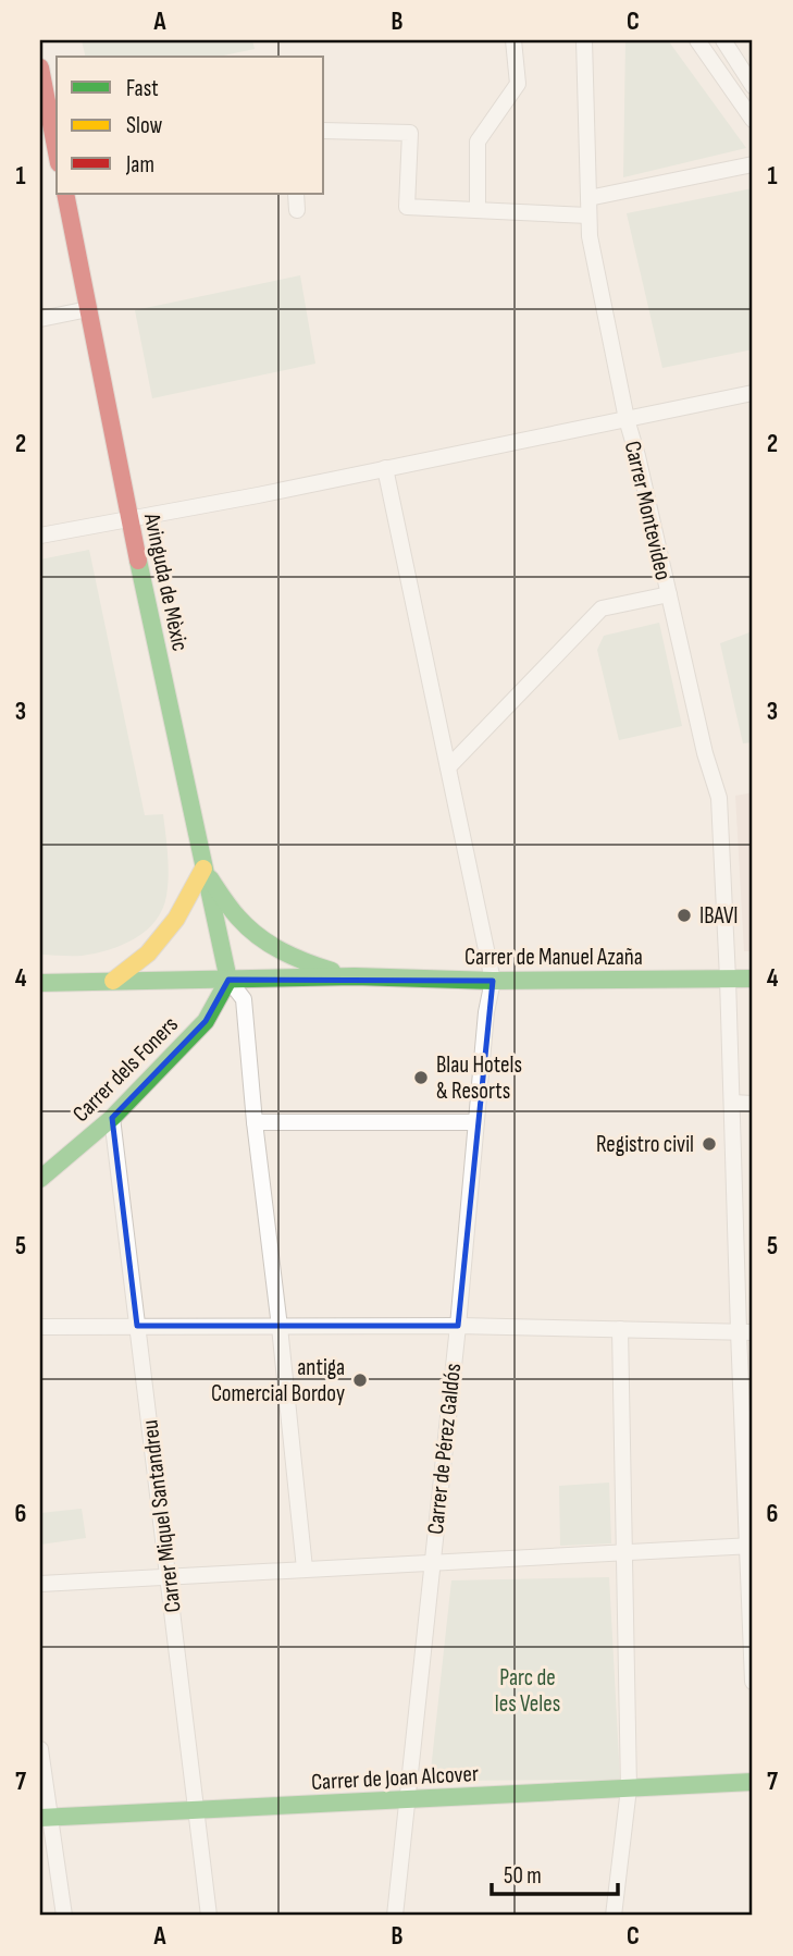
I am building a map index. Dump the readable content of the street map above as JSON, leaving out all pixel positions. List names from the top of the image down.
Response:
{
  "streets": {
    "street": [
      "Carrer Montevideo",
      "Avinguda de Mèxic",
      "Carrer de Manuel Azaña",
      "Carrer dels Foners",
      "Carrer de Pérez Galdós",
      "Carrer Miquel Santandreu",
      "Carrer de Joan Alcover"
    ]
  },
  "crossings": [
    ["Carrer Montevideo", "Carrer de Manuel Azaña"],
    ["Avinguda de Mèxic", "Carrer de Manuel Azaña"],
    ["Avinguda de Mèxic", "Carrer dels Foners"],
    ["Carrer de Manuel Azaña", "Carrer dels Foners"],
    ["Carrer de Manuel Azaña", "Carrer de Pérez Galdós"],
    ["Carrer dels Foners", "Carrer Miquel Santandreu"],
    ["Carrer de Pérez Galdós", "Carrer de Joan Alcover"],
    ["Carrer Miquel Santandreu", "Carrer de Joan Alcover"]
  ],
  "parks": ["Parc de les Veles"],
  "places": [
    "IBAVI",
    "Blau Hotels & Resorts",
    "Registro civil",
    "antiga Comercial Bordoy"
  ],
  "legend": ["Fast", "Slow", "Jam"],
  "scale_bar": "50 m",
  "grid": {
    "columns": ["A", "B", "C"],
    "rows": [
      "1",
      "2",
      "3",
      "4",
      "5",
      "6",
      "7"
    ]
  }
}
